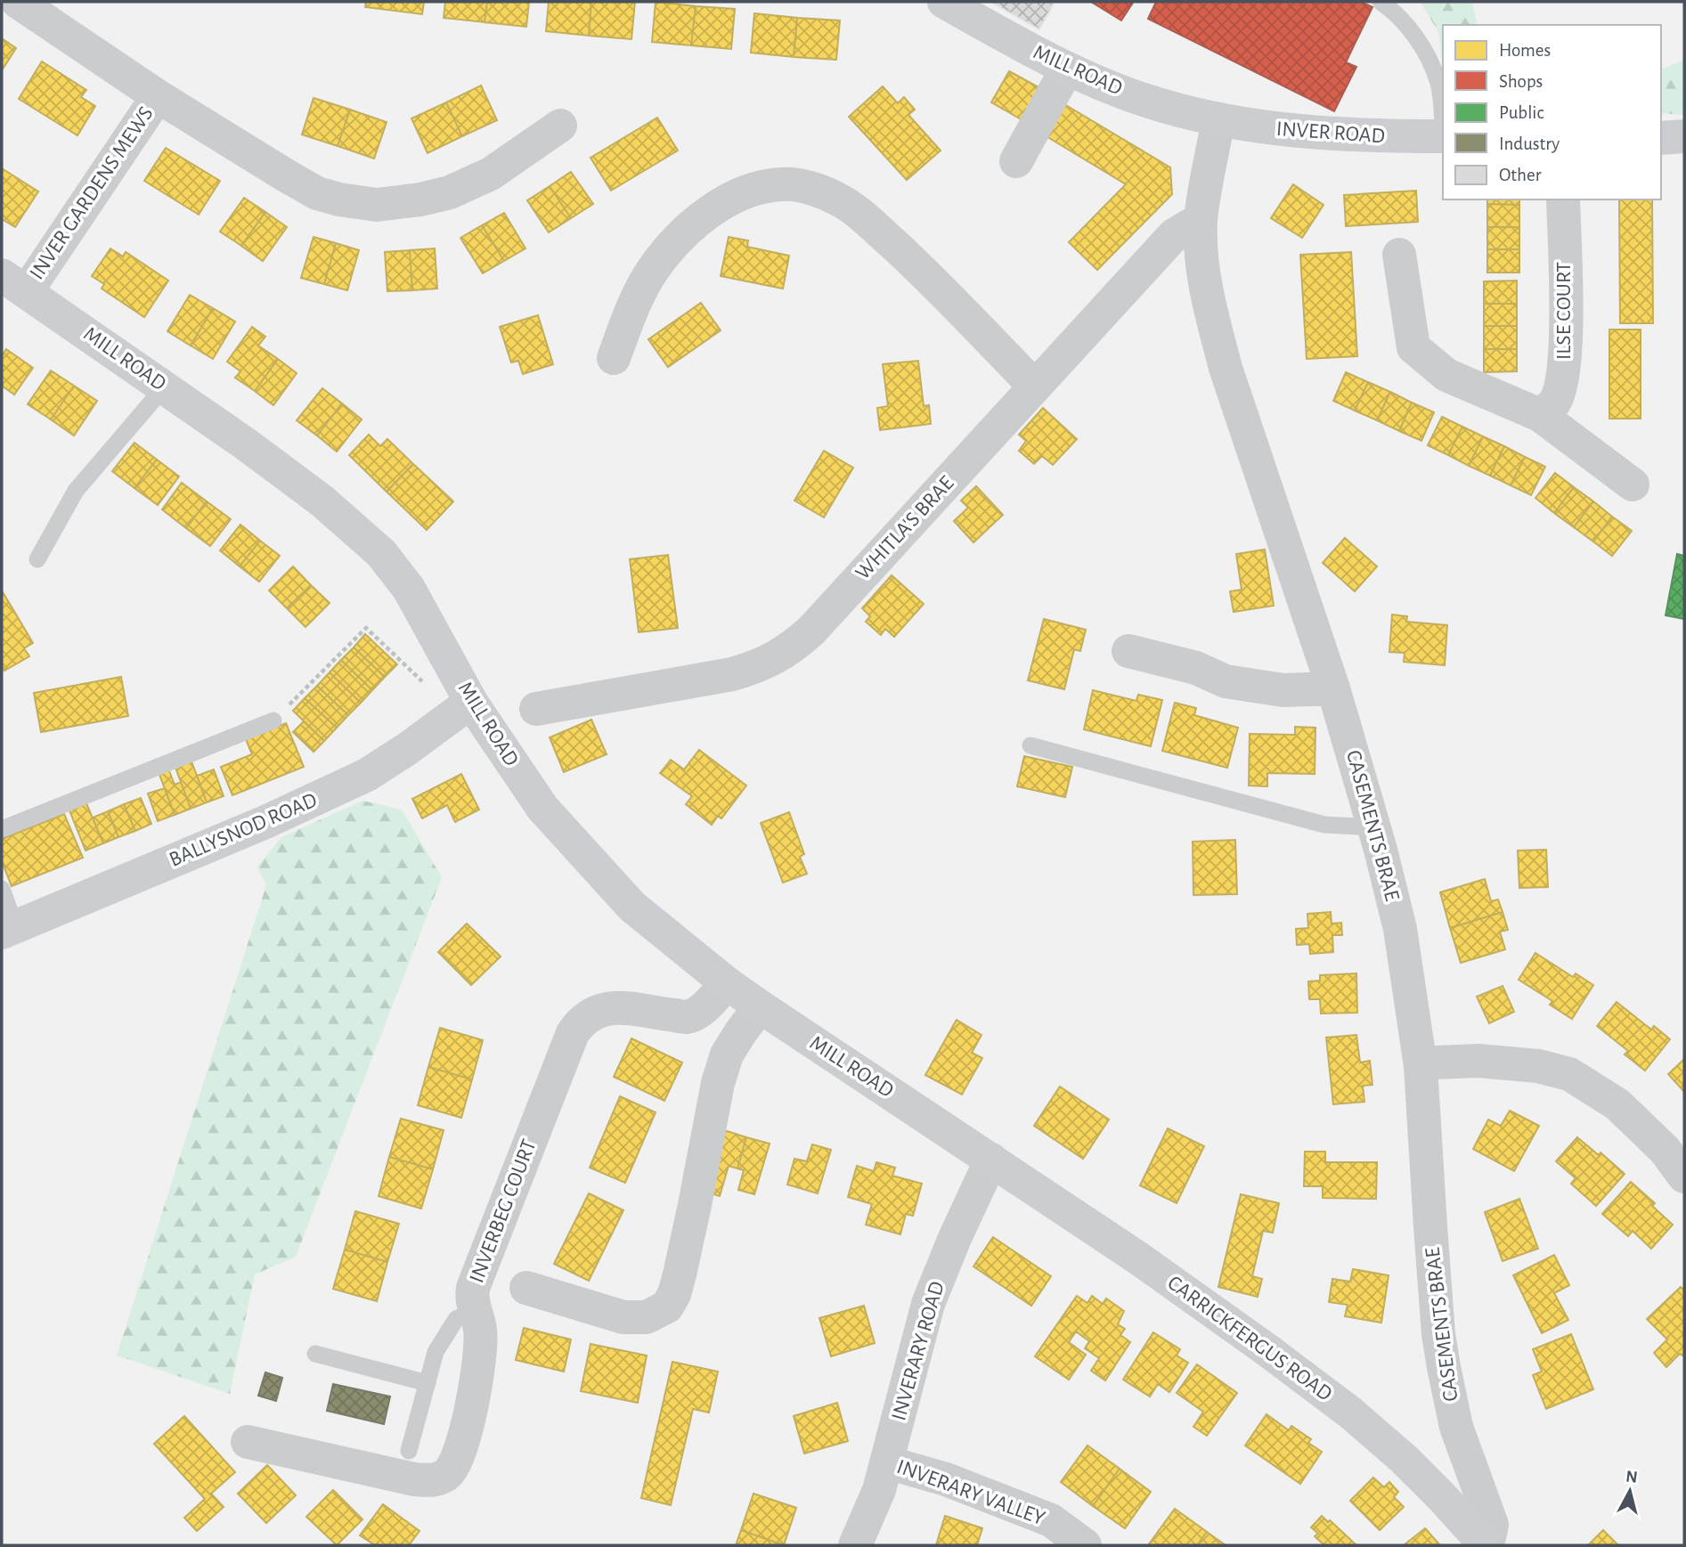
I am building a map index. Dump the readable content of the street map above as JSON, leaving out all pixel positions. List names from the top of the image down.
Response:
{
  "streets": {
    "street": [
      "MILL ROAD",
      "INVER ROAD",
      "INVER GARDENS MEWS",
      "ILSE COURT",
      "WHITLA'S BRAE",
      "CASEMENTS BRAE",
      "BALLYSNOD ROAD",
      "INVERBEG COURT",
      "CARRICKFERGUS ROAD",
      "INVERARY ROAD",
      "INVERARY VALLEY"
    ]
  },
  "crossings": [
    ["MILL ROAD", "INVER ROAD"],
    ["MILL ROAD", "INVER GARDENS MEWS"],
    ["MILL ROAD", "CASEMENTS BRAE"],
    ["MILL ROAD", "BALLYSNOD ROAD"],
    ["MILL ROAD", "INVERBEG COURT"],
    ["MILL ROAD", "CARRICKFERGUS ROAD"],
    ["MILL ROAD", "INVERARY ROAD"],
    ["INVER ROAD", "CASEMENTS BRAE"],
    ["WHITLA'S BRAE", "CASEMENTS BRAE"],
    ["CASEMENTS BRAE", "CARRICKFERGUS ROAD"],
    ["CARRICKFERGUS ROAD", "INVERARY ROAD"],
    ["INVERARY ROAD", "INVERARY VALLEY"]
  ],
  "legend": [
    "Homes",
    "Shops",
    "Public",
    "Industry",
    "Other"
  ],
  "north": "top"
}
